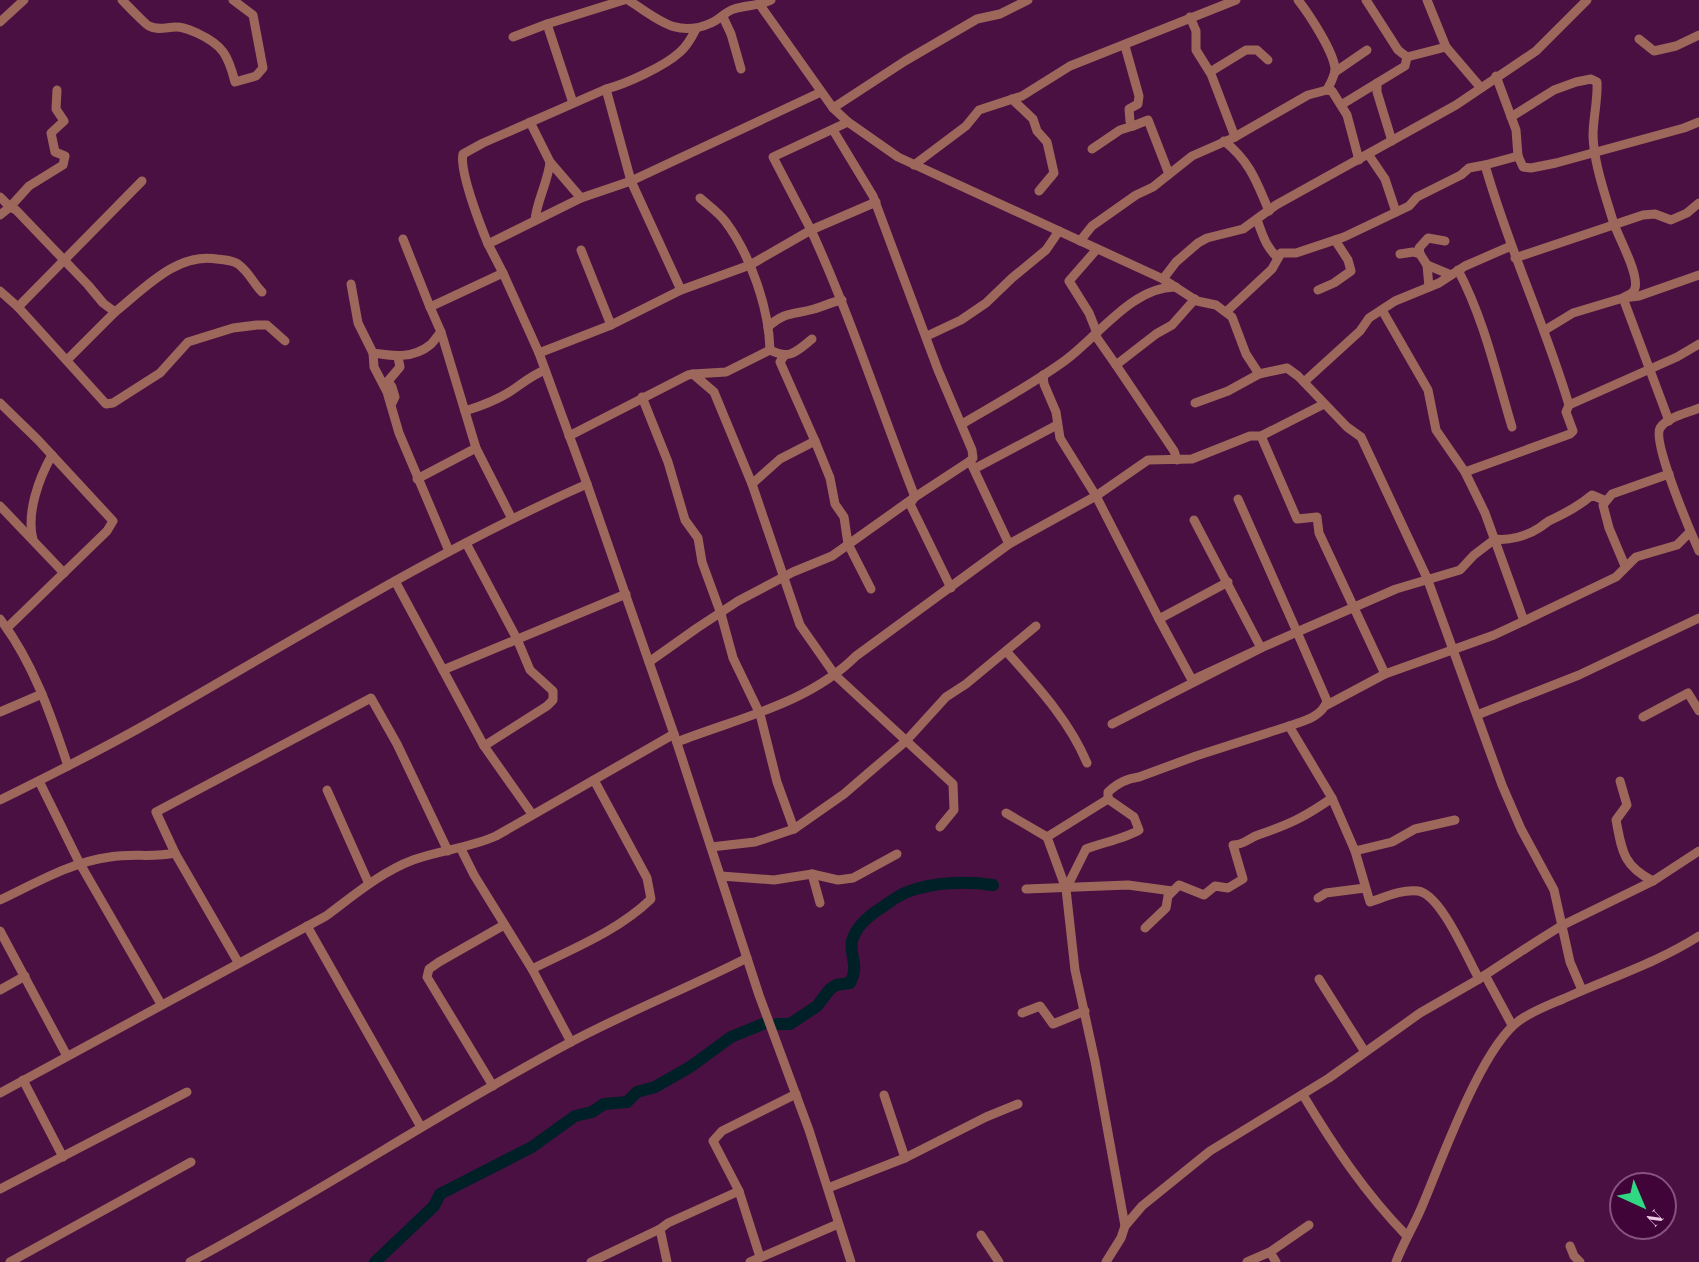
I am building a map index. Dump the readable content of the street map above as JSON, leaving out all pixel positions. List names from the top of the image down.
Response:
{
  "north": "bottom right"
}
